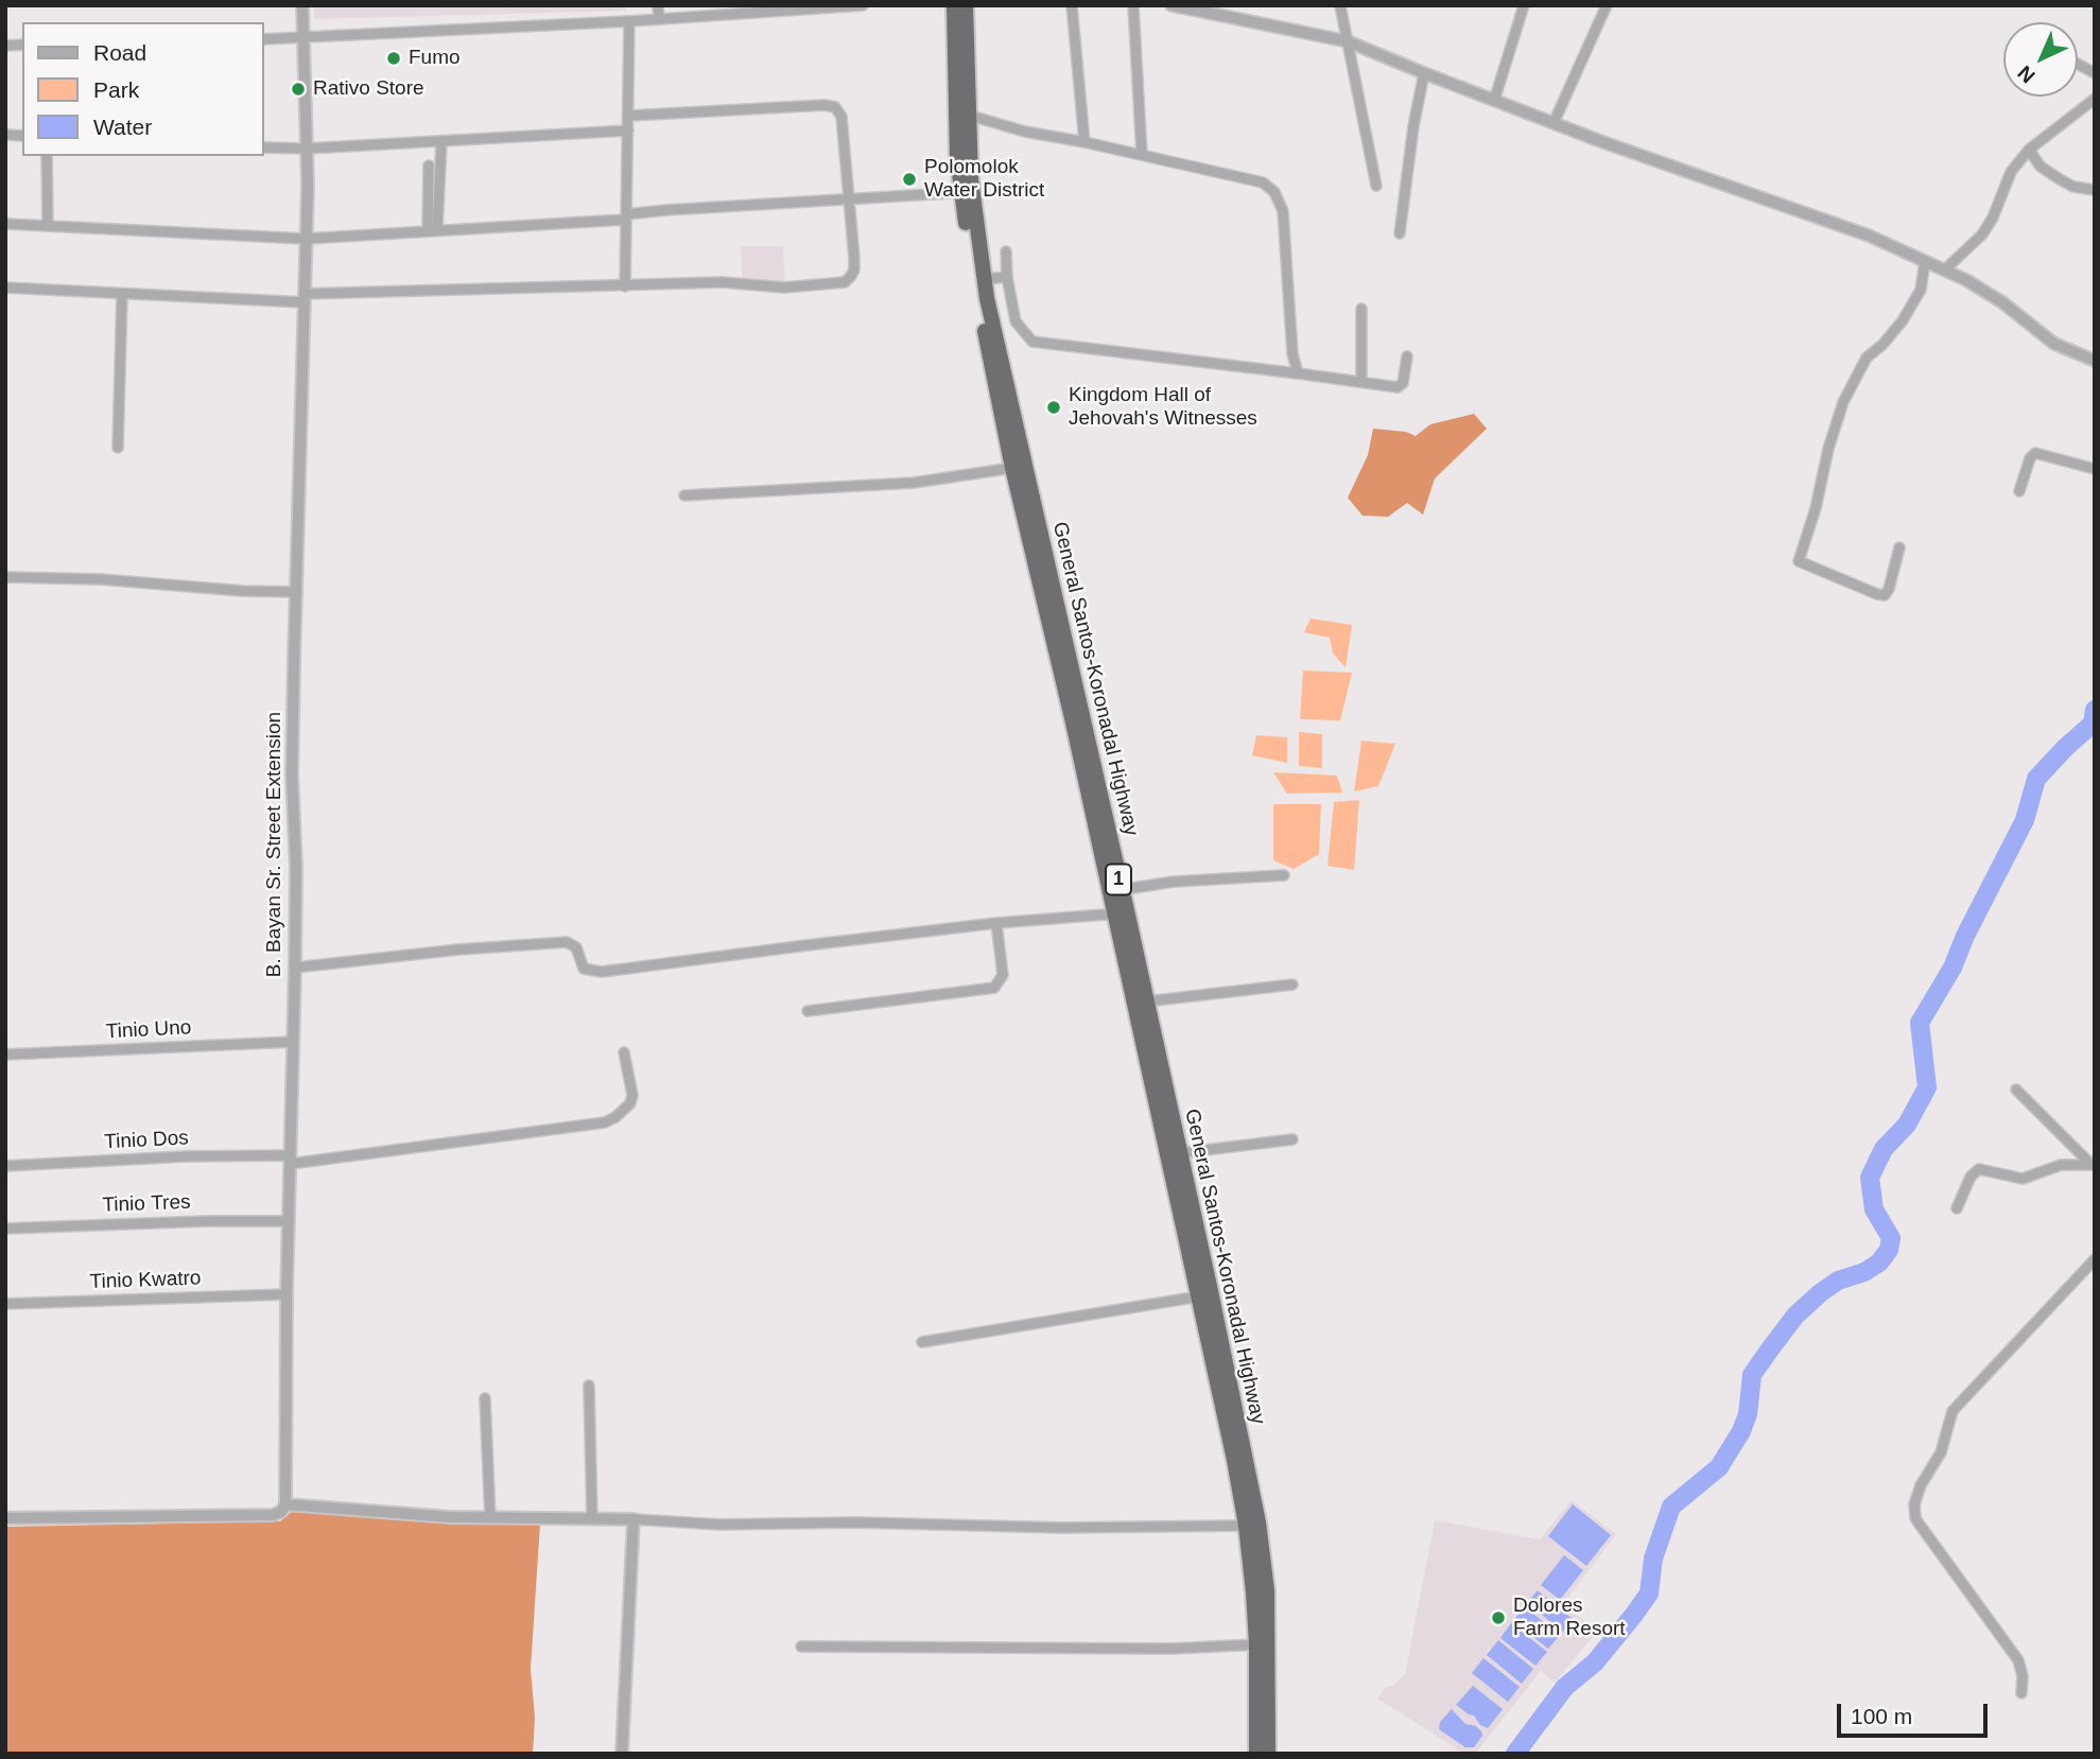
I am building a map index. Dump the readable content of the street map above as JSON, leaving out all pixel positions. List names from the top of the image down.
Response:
{
  "streets": {
    "highway": ["General Santos-Koronadal Highway", "1"],
    "street": [
      "B. Bayan Sr. Street Extension",
      "Tinio Uno",
      "Tinio Dos",
      "Tinio Tres",
      "Tinio Kwatro"
    ]
  },
  "crossings": [
    ["B. Bayan Sr. Street Extension", "Tinio Uno"],
    ["B. Bayan Sr. Street Extension", "Tinio Dos"],
    ["B. Bayan Sr. Street Extension", "Tinio Tres"],
    ["B. Bayan Sr. Street Extension", "Tinio Kwatro"]
  ],
  "places": [
    "Fumo",
    "Rativo Store",
    "Polomolok Water District",
    "Kingdom Hall of Jehovah's Witnesses",
    "Dolores Farm Resort"
  ],
  "legend": ["Road", "Park", "Water"],
  "scale_bar": "100 m",
  "north": "bottom left"
}
